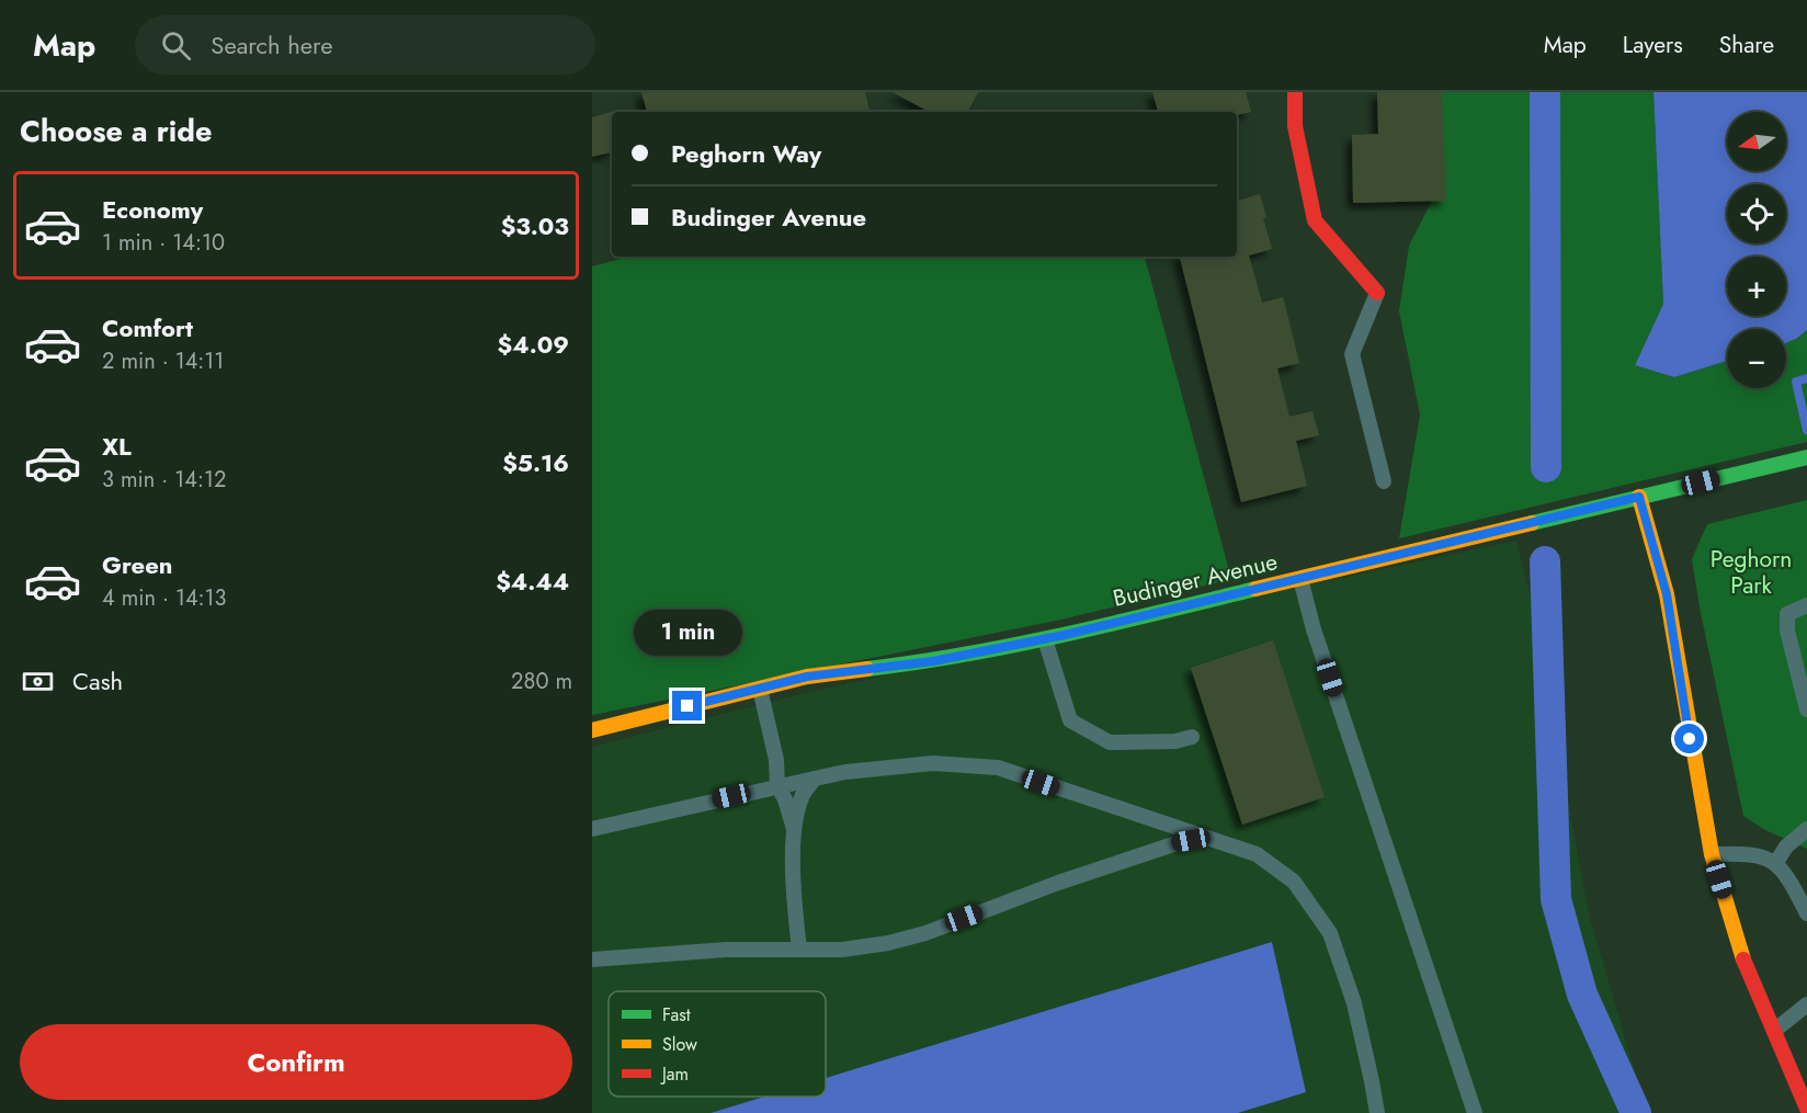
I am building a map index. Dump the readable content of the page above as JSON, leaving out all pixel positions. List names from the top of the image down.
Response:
{
  "streets": {
    "street": ["Budinger Avenue"]
  },
  "parks": ["Peghorn Park"],
  "legend": ["Fast", "Slow", "Jam"],
  "north": "left",
  "page": {
    "header": "Map",
    "search": "Search here",
    "nav": ["Map", "Layers", "Share"],
    "heading": "Choose a ride",
    "map_buttons": ["+", "−"],
    "banner": ["Peghorn Way", "Budinger Avenue"],
    "list": [
      {
        "name": "Economy",
        "note": "1 min · 14:10",
        "value": "$3.03"
      },
      {
        "name": "Comfort",
        "note": "2 min · 14:11",
        "value": "$4.09"
      },
      {
        "name": "XL",
        "note": "3 min · 14:12",
        "value": "$5.16"
      },
      {
        "name": "Green",
        "note": "4 min · 14:13",
        "value": "$4.44"
      }
    ],
    "bubble": "1 min",
    "pay": ["Cash", "280 m"],
    "buttons": "Confirm"
  }
}
